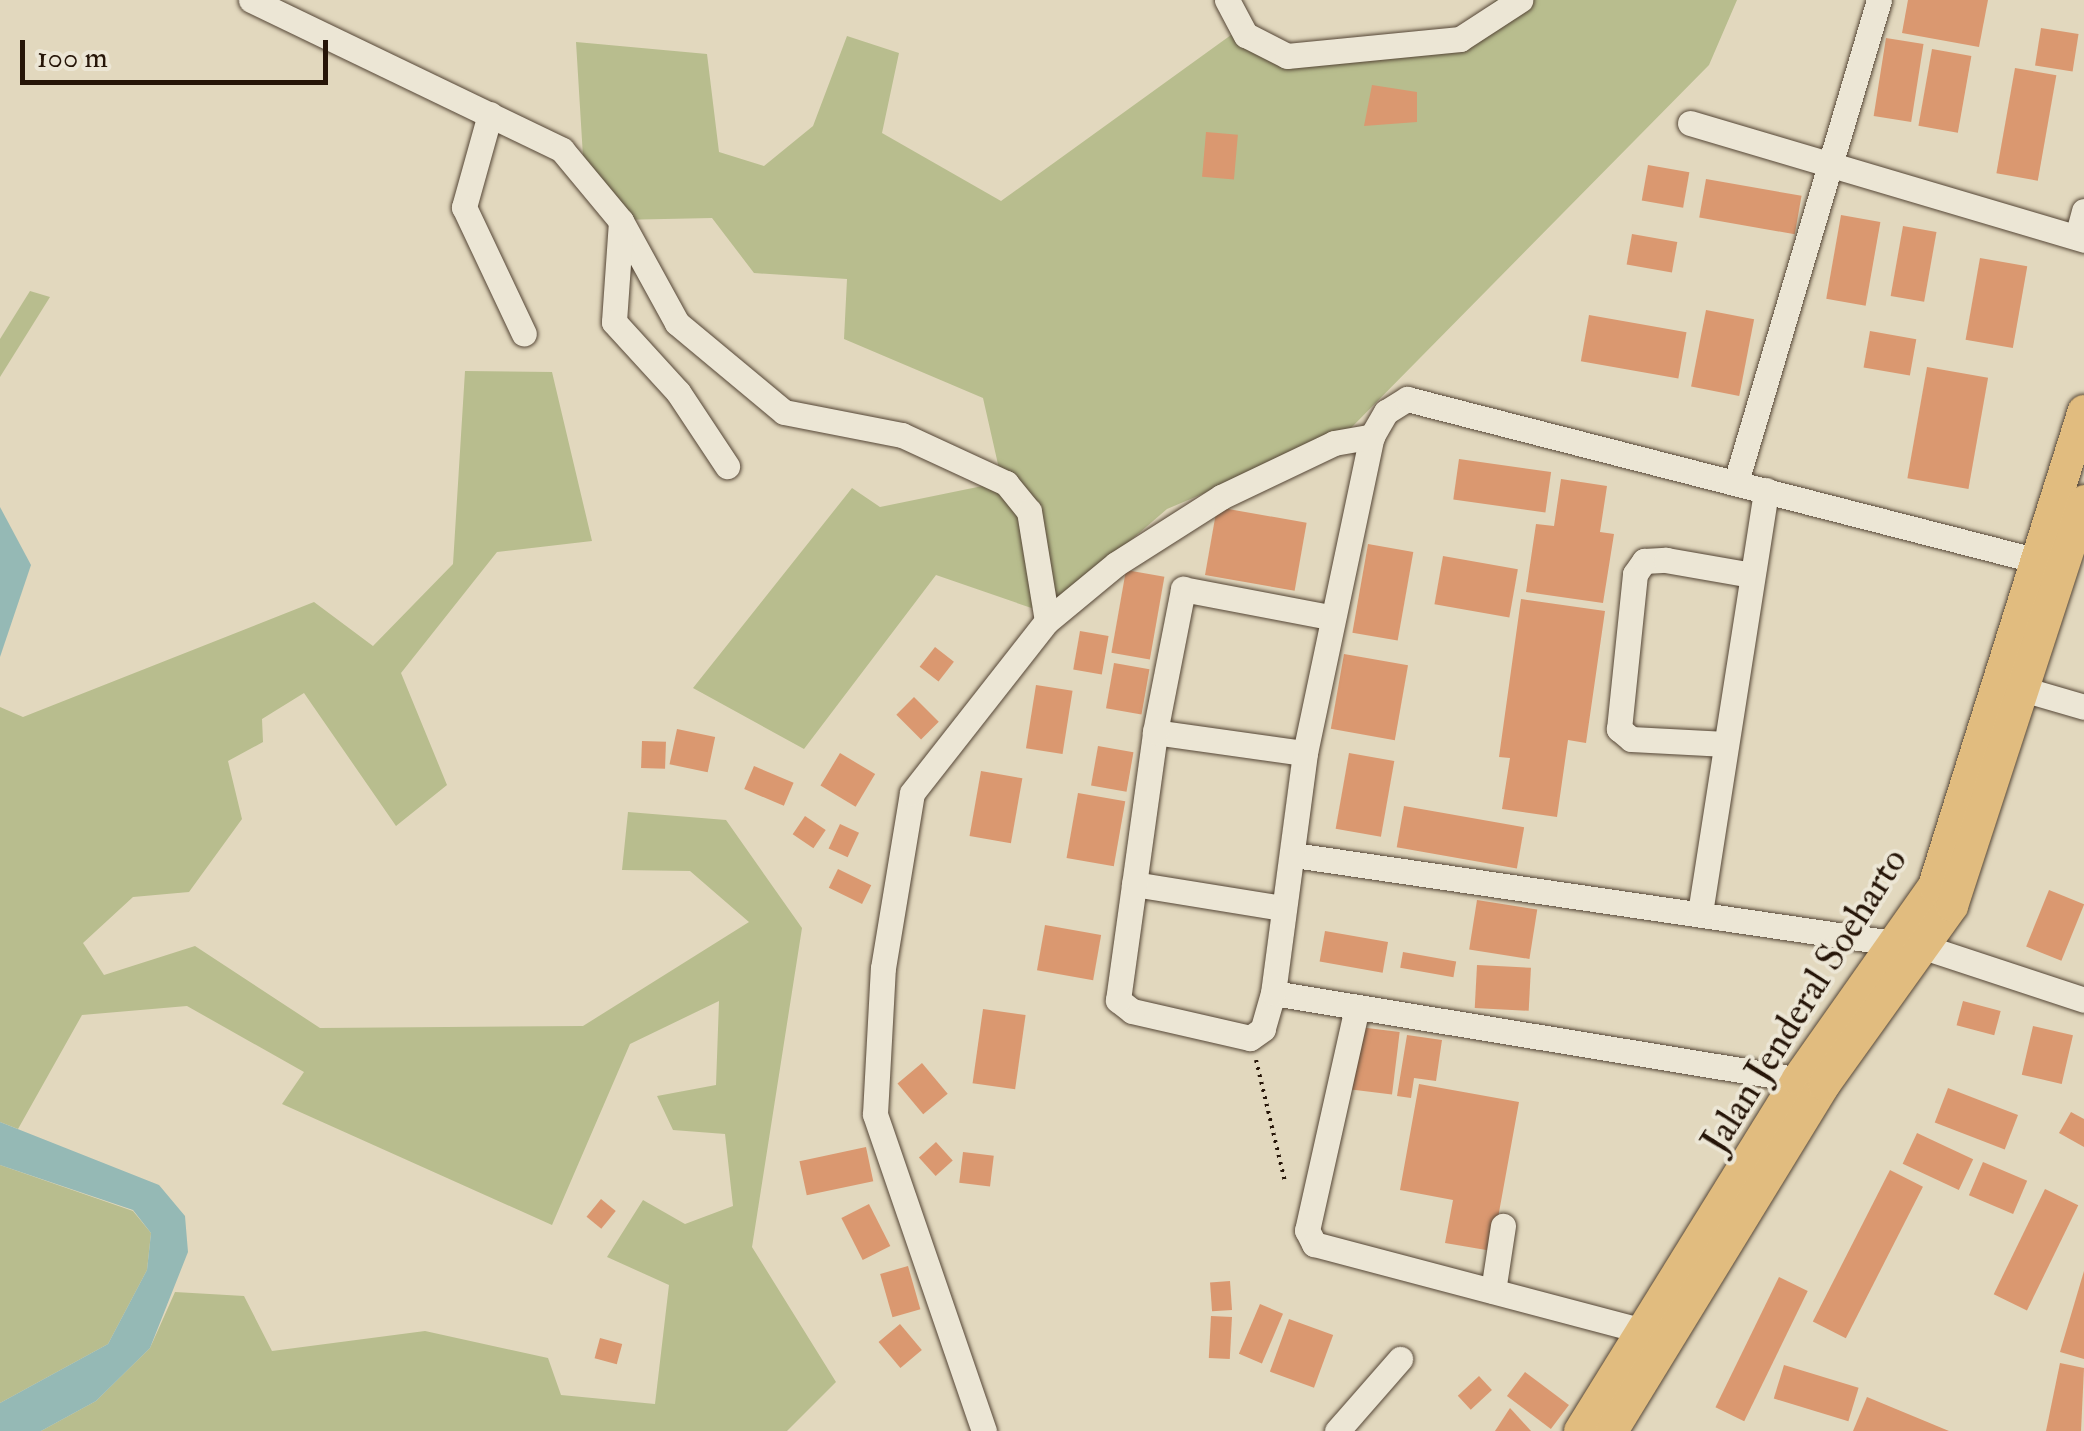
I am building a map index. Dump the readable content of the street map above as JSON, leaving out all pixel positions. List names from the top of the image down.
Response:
{
  "streets": {
    "main road": ["Jalan Jenderal Soeharto"]
  },
  "scale_bar": "100 m"
}
